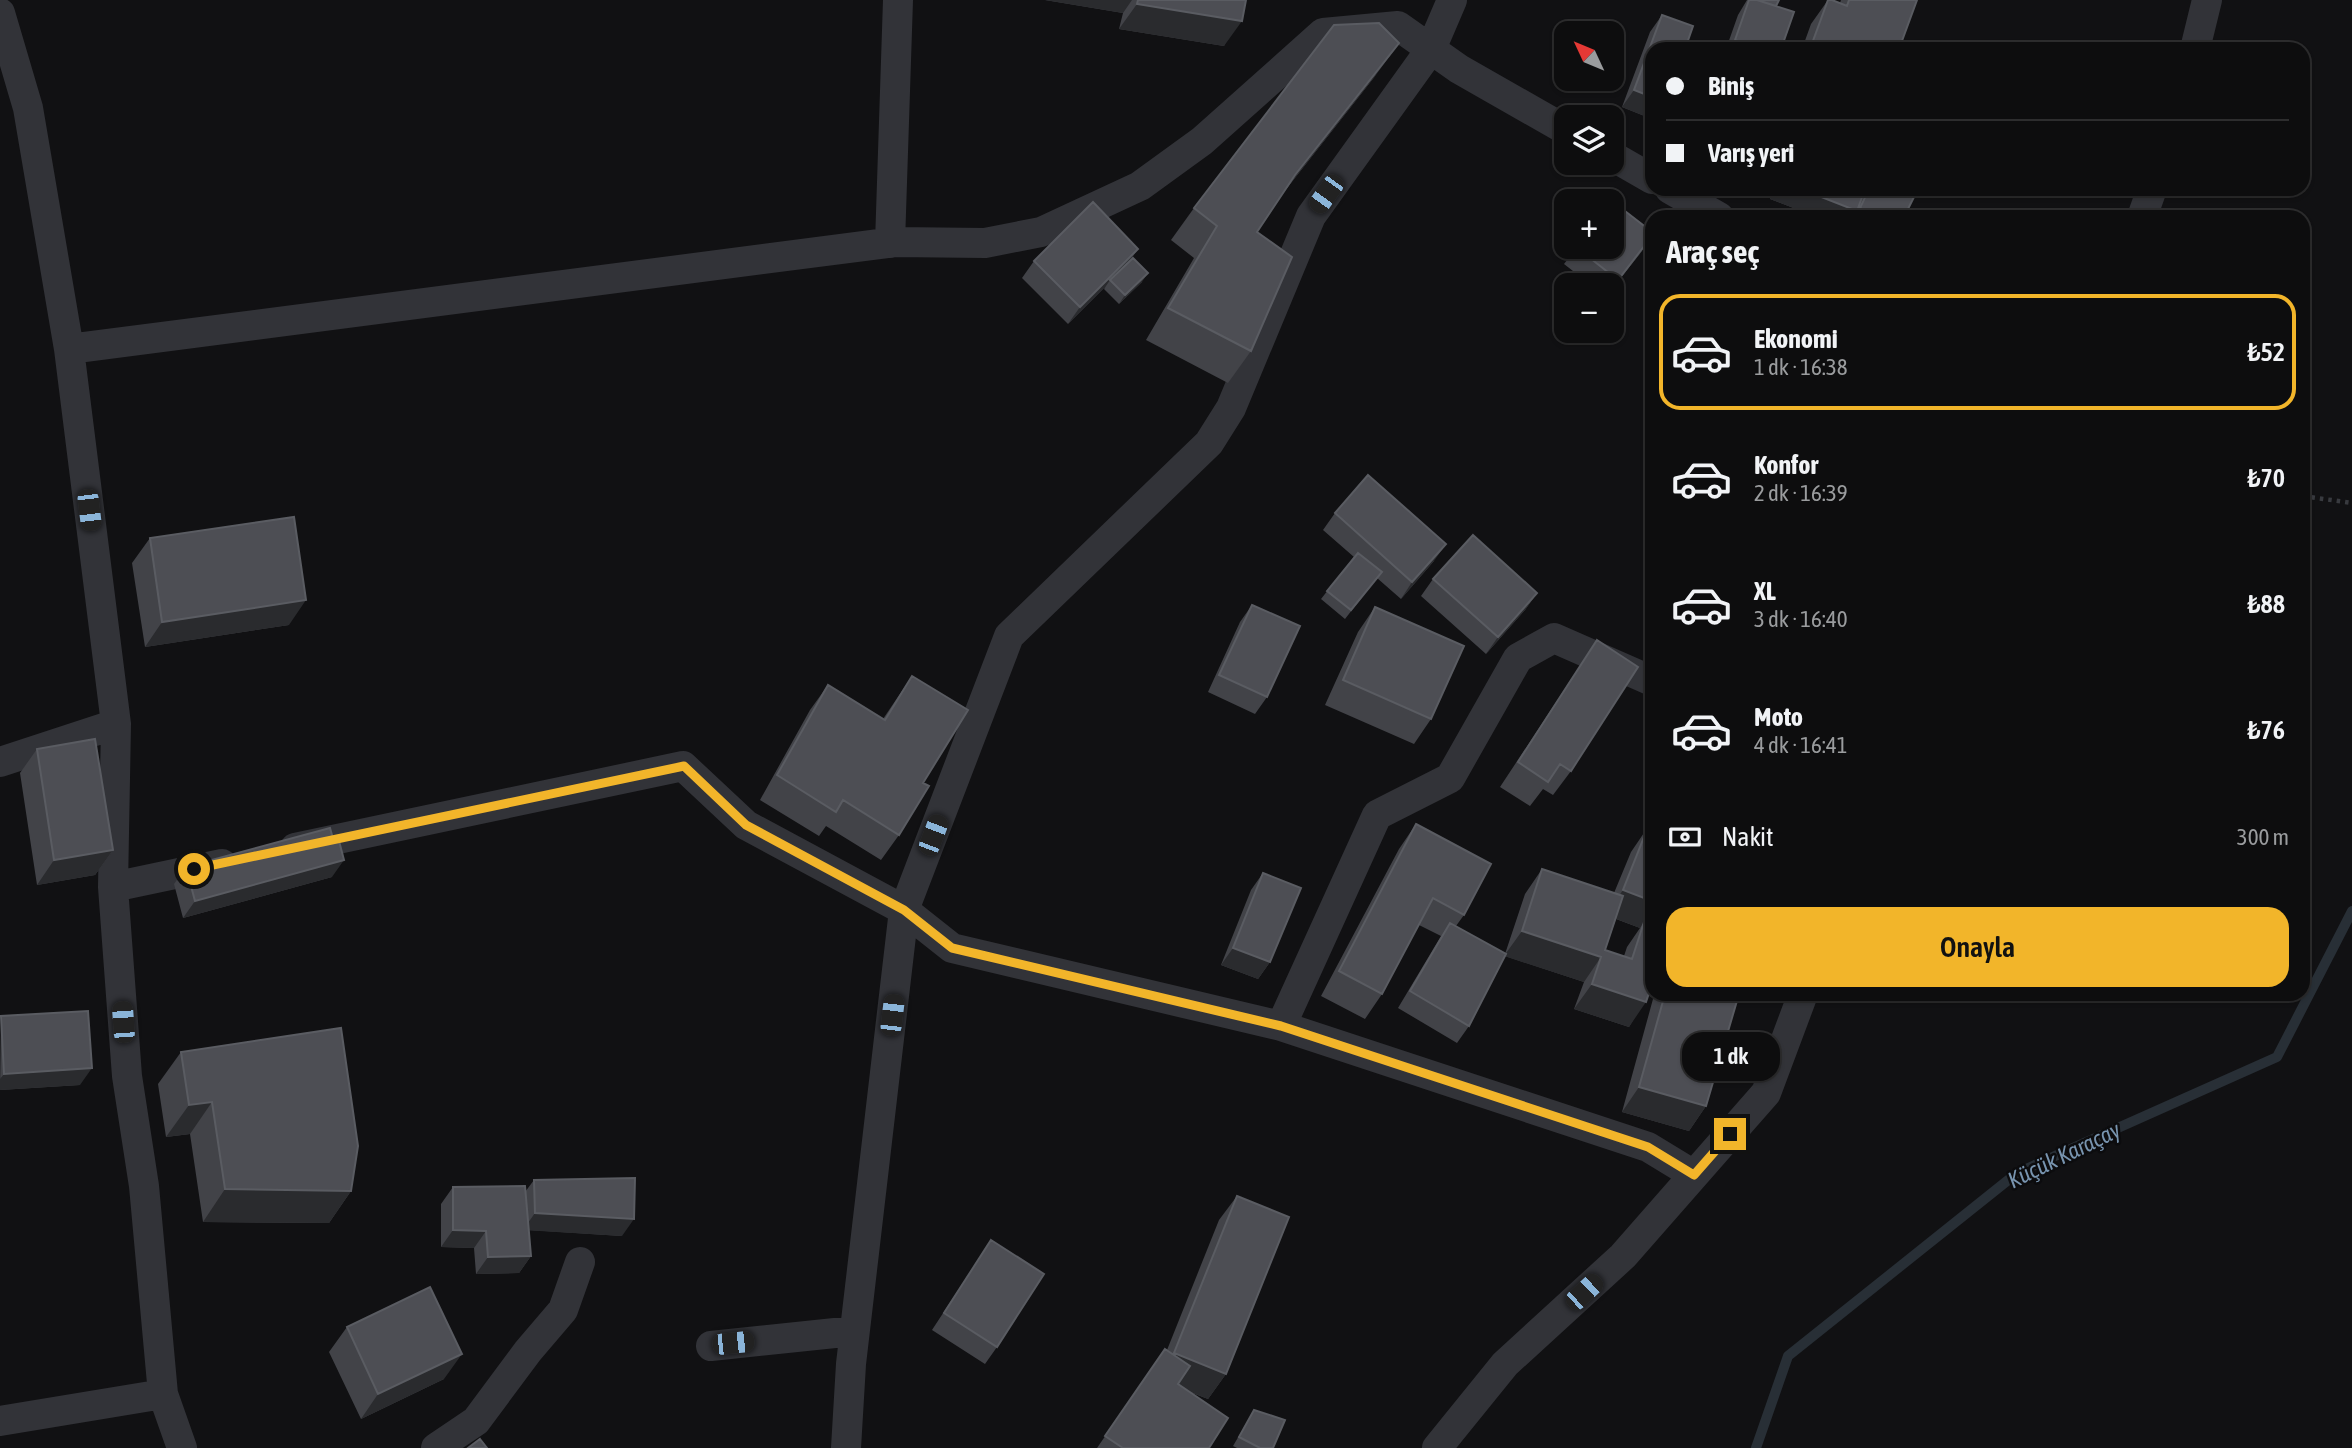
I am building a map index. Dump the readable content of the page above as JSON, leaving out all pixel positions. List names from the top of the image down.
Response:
{
  "water": ["Küçük Karaçay"],
  "north": "top left",
  "page": {
    "map_buttons": ["+", "−"],
    "banner": ["Biniş", "Varış yeri"],
    "heading": "Araç seç",
    "list": [
      {
        "name": "Ekonomi",
        "note": "1 dk · 16:38",
        "value": "₺52"
      },
      {
        "name": "Konfor",
        "note": "2 dk · 16:39",
        "value": "₺70"
      },
      {
        "name": "XL",
        "note": "3 dk · 16:40",
        "value": "₺88"
      },
      {
        "name": "Moto",
        "note": "4 dk · 16:41",
        "value": "₺76"
      }
    ],
    "pay": ["Nakit", "300 m"],
    "buttons": "Onayla",
    "bubble": "1 dk"
  }
}
